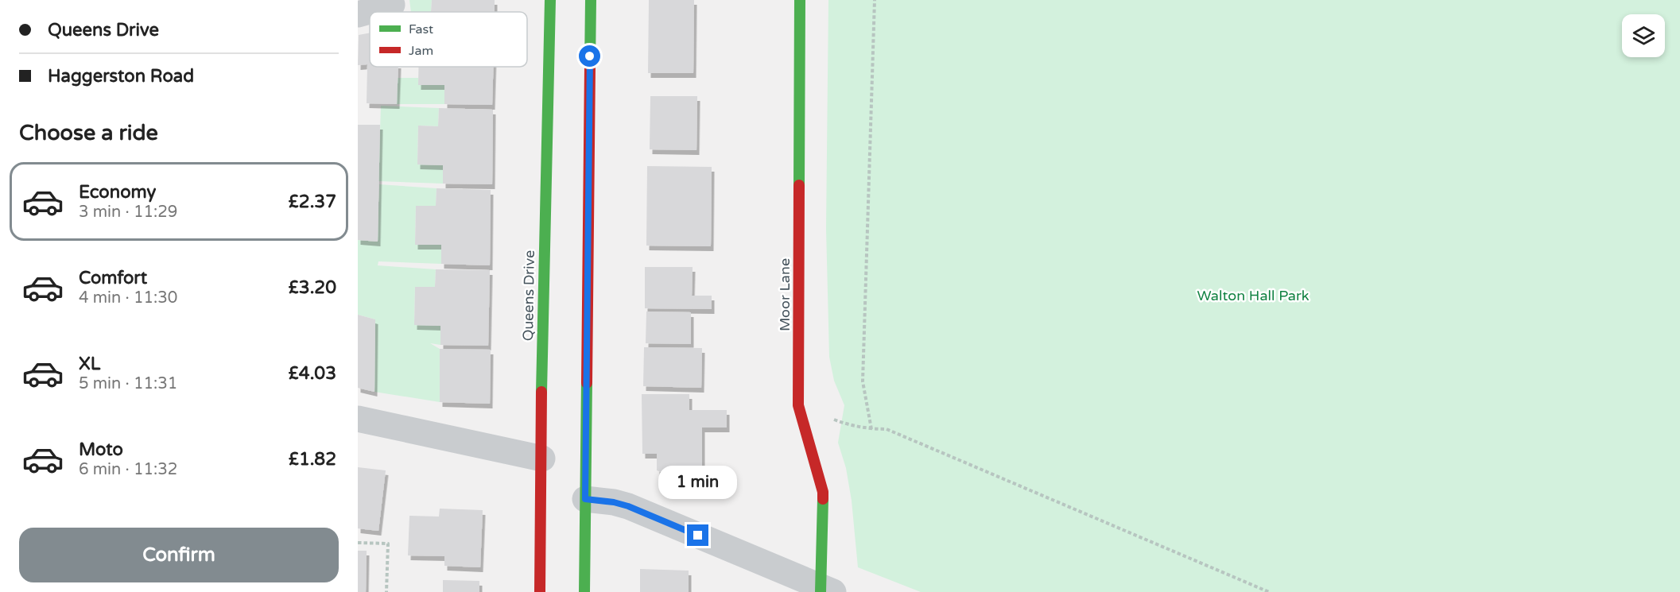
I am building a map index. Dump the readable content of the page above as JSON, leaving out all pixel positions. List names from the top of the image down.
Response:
{
  "streets": {
    "main road": ["Moor Lane", "Queens Drive"]
  },
  "parks": ["Walton Hall Park"],
  "legend": ["Fast", "Jam"],
  "page": {
    "banner": ["Queens Drive", "Haggerston Road"],
    "heading": "Choose a ride",
    "list": [
      {
        "name": "Economy",
        "note": "3 min · 11:29",
        "value": "£2.37"
      },
      {
        "name": "Comfort",
        "note": "4 min · 11:30",
        "value": "£3.20"
      },
      {
        "name": "XL",
        "note": "5 min · 11:31",
        "value": "£4.03"
      },
      {
        "name": "Moto",
        "note": "6 min · 11:32",
        "value": "£1.82"
      }
    ],
    "bubble": "1 min",
    "buttons": "Confirm"
  }
}
